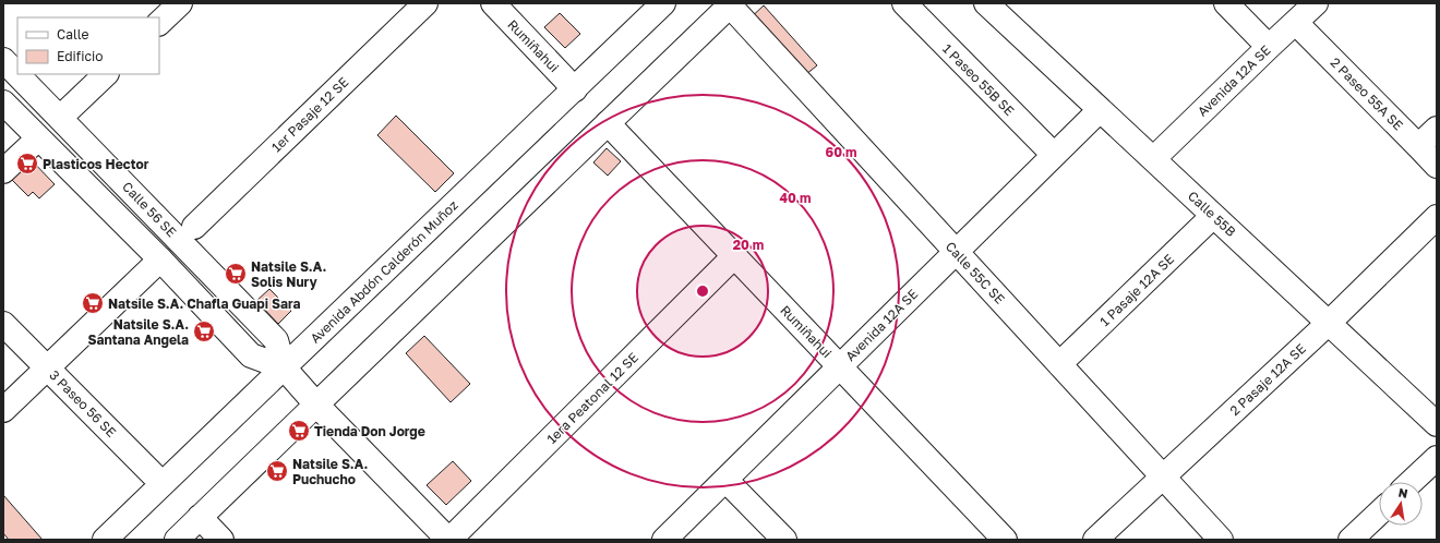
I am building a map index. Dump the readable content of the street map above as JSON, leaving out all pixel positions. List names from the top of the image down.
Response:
{
  "streets": {
    "street": [
      "Rumiñahui",
      "1 Paseo 55B SE",
      "Avenida 12A SE",
      "2 Paseo 55A SE",
      "1er Pasaje 12 SE",
      "Calle 56 SE",
      "Calle 55B",
      "Avenida Abdón Calderón Muñoz",
      "Calle 55C SE",
      "1 Pasaje 12A SE",
      "2 Pasaje 12A SE",
      "1era Peatonal 12 SE",
      "3 Paseo 56 SE"
    ]
  },
  "crossings": [
    ["Rumiñahui", "Avenida 12A SE"],
    ["Rumiñahui", "Avenida Abdón Calderón Muñoz"],
    ["Rumiñahui", "1era Peatonal 12 SE"],
    ["1 Paseo 55B SE", "Avenida 12A SE"],
    ["Avenida 12A SE", "2 Paseo 55A SE"],
    ["Avenida 12A SE", "Calle 55B"],
    ["Avenida 12A SE", "Calle 55C SE"],
    ["Calle 56 SE", "Avenida Abdón Calderón Muñoz"],
    ["Calle 56 SE", "1era Peatonal 12 SE"],
    ["Calle 55B", "1 Pasaje 12A SE"],
    ["Calle 55B", "2 Pasaje 12A SE"],
    ["Avenida Abdón Calderón Muñoz", "3 Paseo 56 SE"],
    ["Calle 55C SE", "1 Pasaje 12A SE"],
    ["Calle 55C SE", "2 Pasaje 12A SE"]
  ],
  "places": {
    "supermarket": [
      "Plasticos Hector",
      "Natsile S.A. Solis Nury",
      "Natsile S.A. Chafla Guapi Sara",
      "Natsile S.A. Santana Angela",
      "Tienda Don Jorge",
      "Natsile S.A. Puchucho"
    ]
  },
  "legend": ["Calle", "Edificio"],
  "north": "top",
  "rings": ["60 m", "40 m", "20 m"]
}
